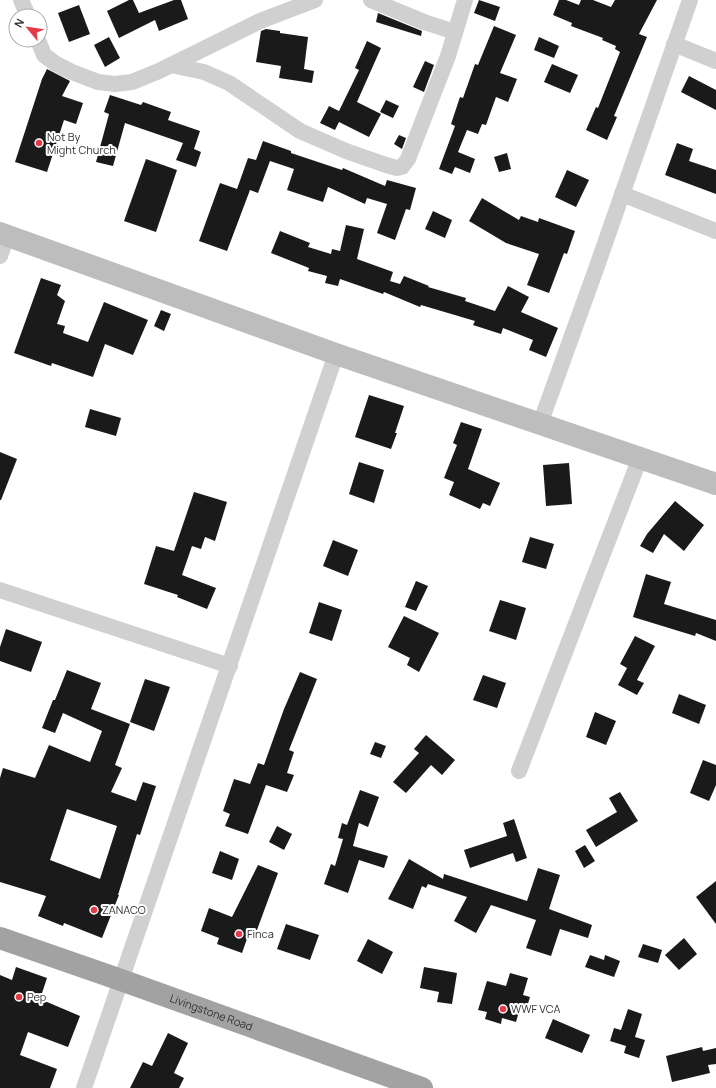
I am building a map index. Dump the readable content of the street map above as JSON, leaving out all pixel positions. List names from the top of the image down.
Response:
{
  "streets": {
    "highway": ["Livingstone Road"]
  },
  "places": [
    "Not By Might Church",
    "ZANACO",
    "Finca",
    "Pep",
    "WWF VCA"
  ],
  "north": "top left"
}
